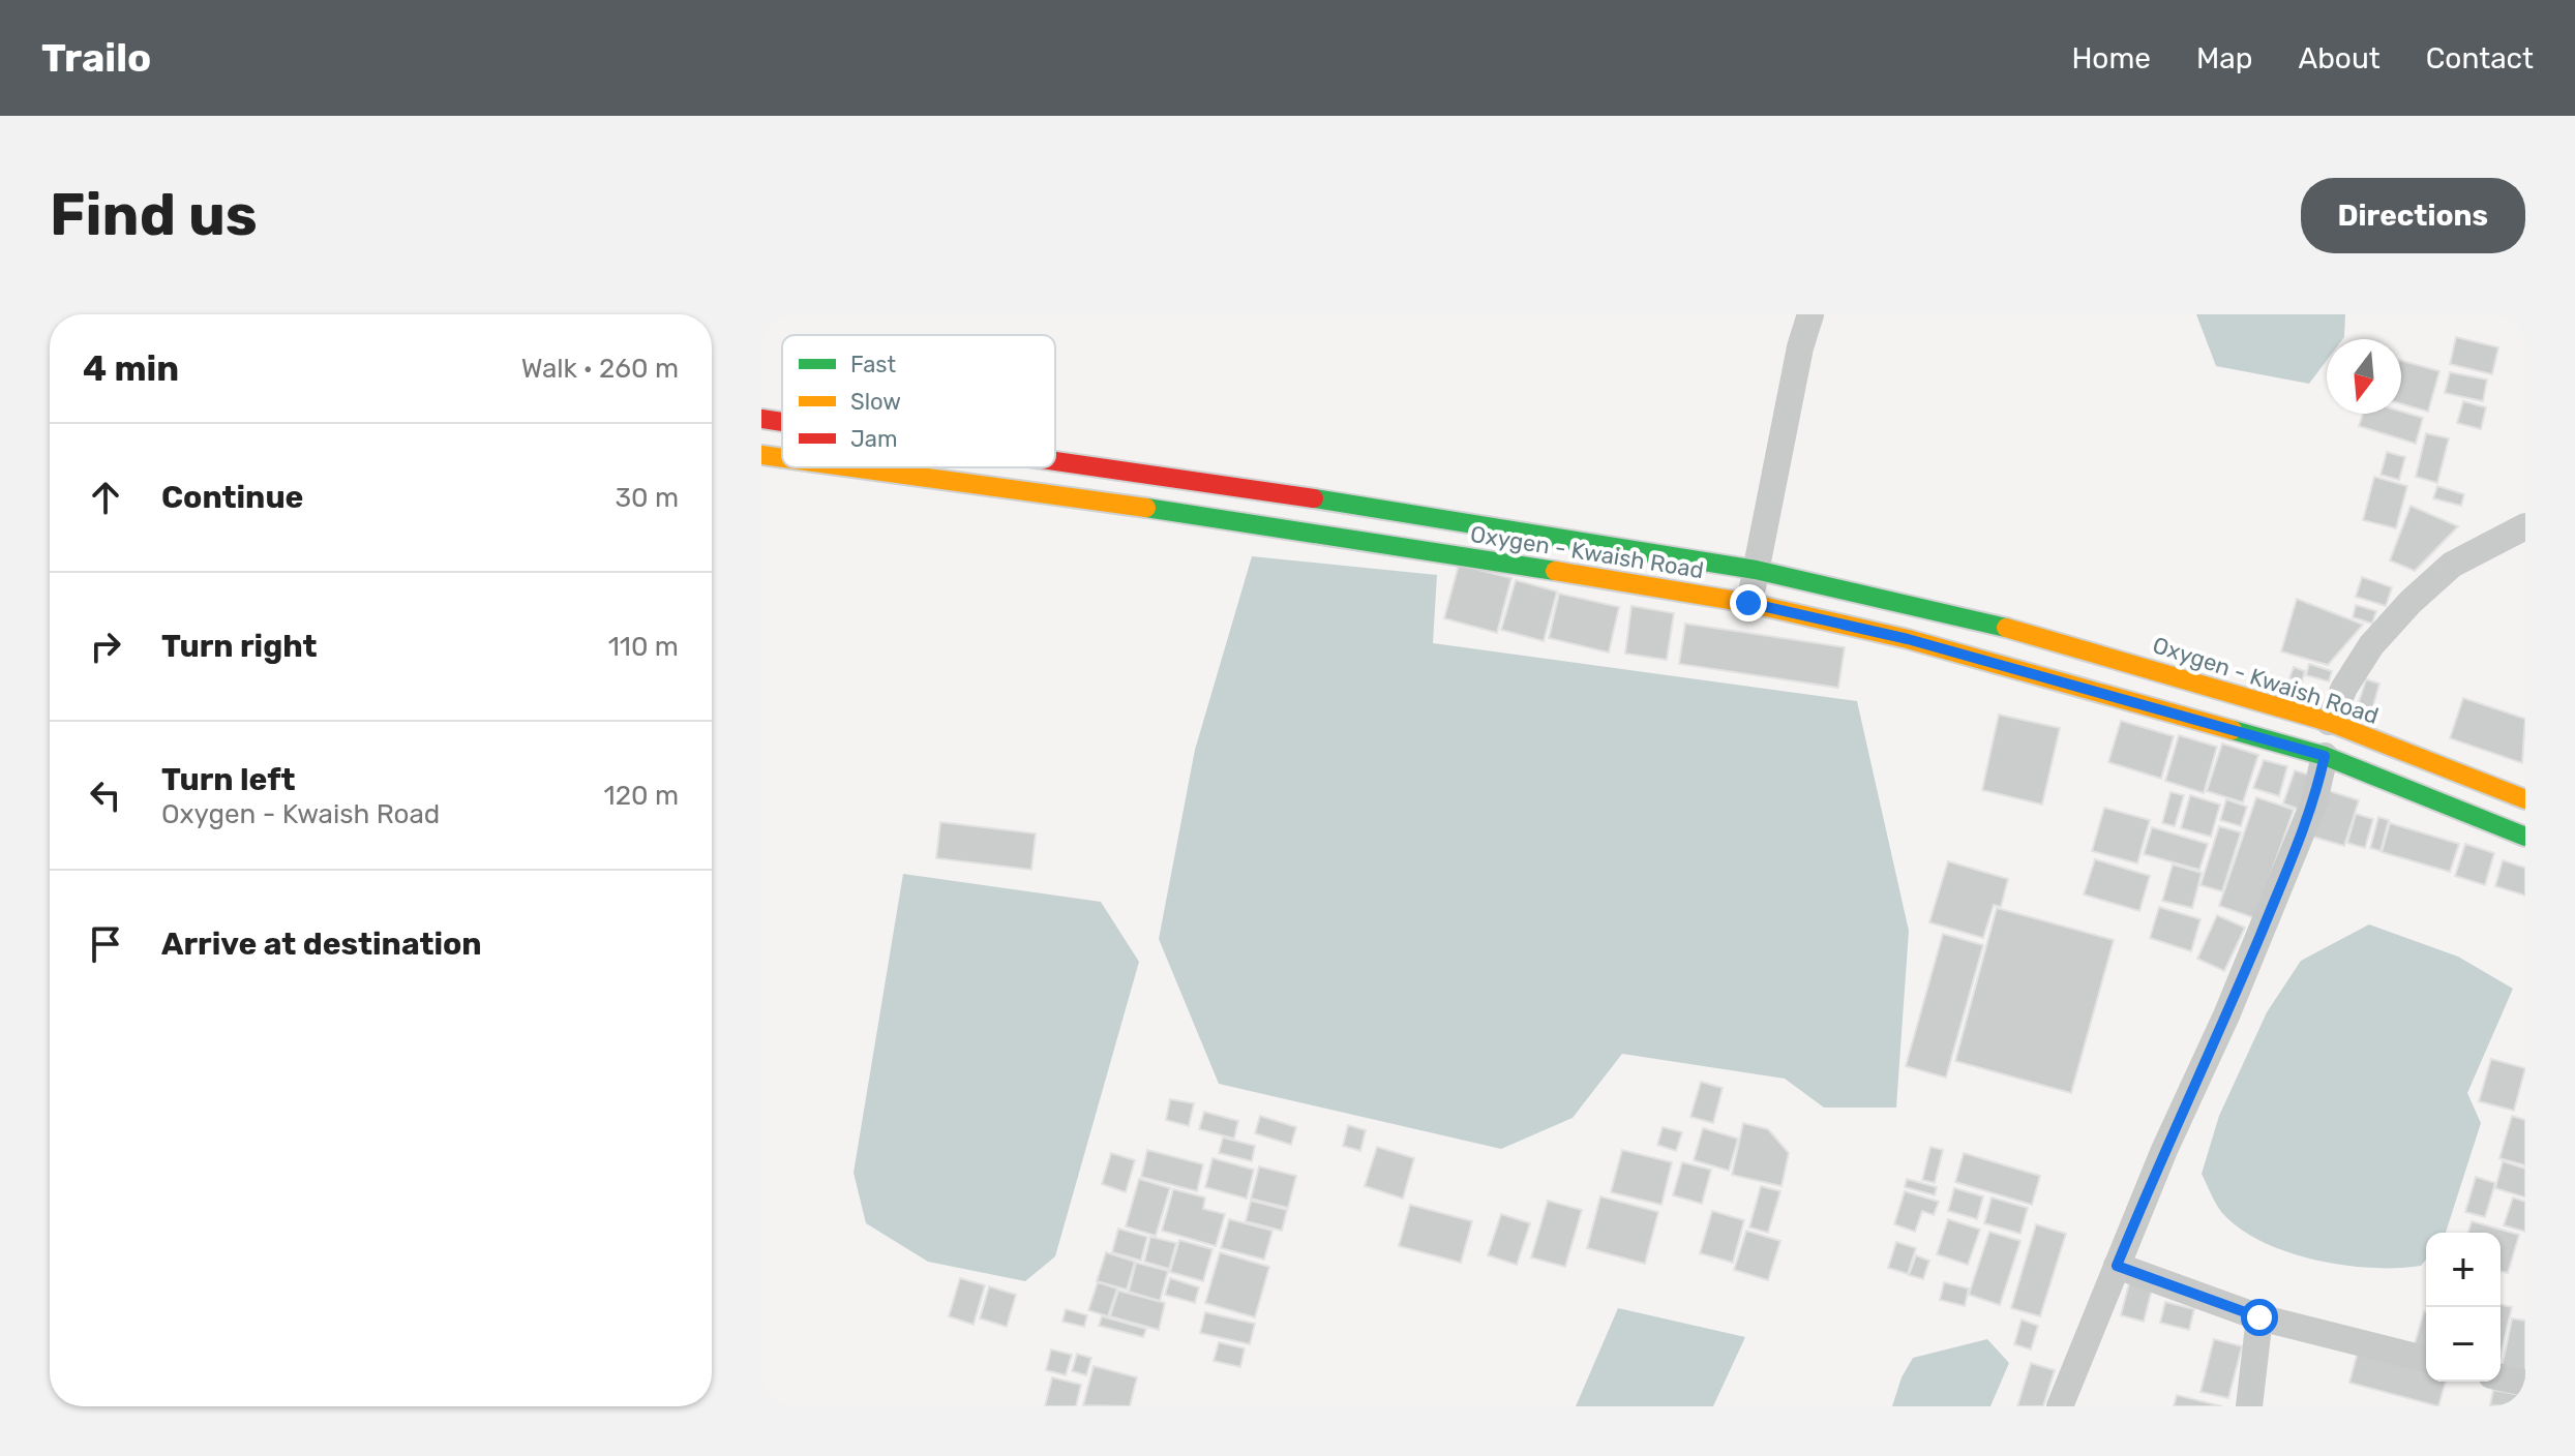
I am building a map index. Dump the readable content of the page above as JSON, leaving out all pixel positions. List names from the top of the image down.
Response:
{
  "streets": {
    "main road": ["Oxygen - Kwaish Road"]
  },
  "legend": ["Fast", "Slow", "Jam"],
  "north": "bottom",
  "page": {
    "header": "Trailo",
    "nav": [
      "Home",
      "Map",
      "About",
      "Contact"
    ],
    "buttons": "Directions",
    "title": "Find us",
    "heading": ["4 min", "Walk · 260 m"],
    "list": [
      ["Continue", "30 m"],
      ["Turn right", "110 m"],
      ["Turn left", "Oxygen - Kwaish Road", "120 m"],
      "Arrive at destination"
    ],
    "map_buttons": ["+", "−"]
  }
}
